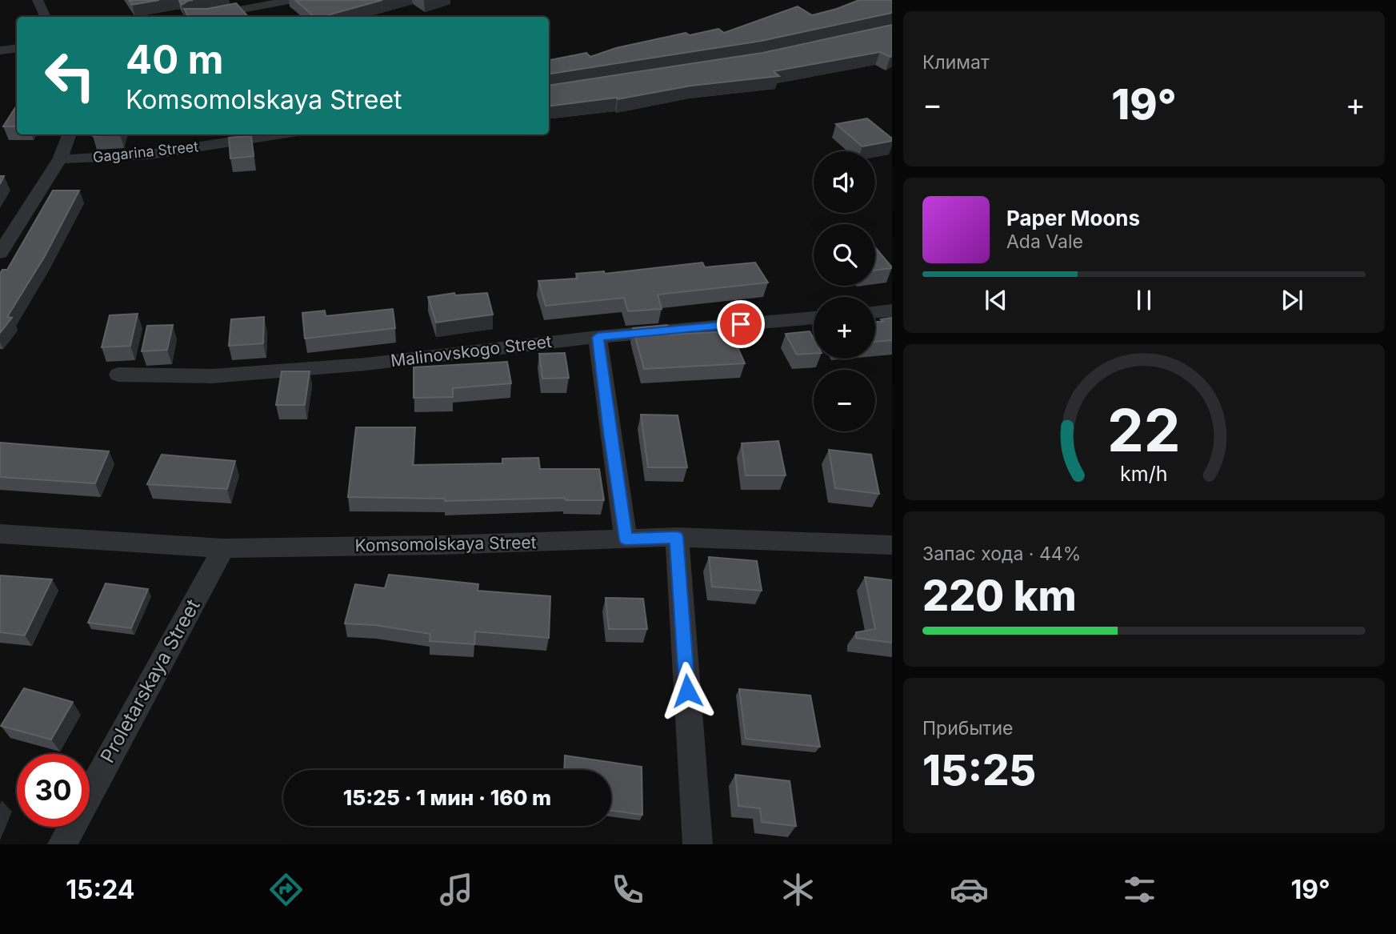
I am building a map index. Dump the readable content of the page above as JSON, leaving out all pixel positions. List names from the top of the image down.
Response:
{
  "streets": {
    "street": [
      "Gagarina Street",
      "Malinovskogo Street",
      "Komsomolskaya Street",
      "Proletarskaya Street"
    ]
  },
  "crossings": [
    ["Komsomolskaya Street", "Proletarskaya Street"]
  ],
  "page": {
    "tile": [
      "Климат",
      ["Запас хода · 44%", "220 km"],
      ["Прибытие", "15:25"]
    ],
    "turn": ["40 m", "Komsomolskaya Street"],
    "heat": ["−", "19°", "+"],
    "map_buttons": ["+", "−"],
    "song": ["Paper Moons", "Ada Vale"],
    "limit": "30",
    "trip": "15:25 · 1 мин · 160 m",
    "tabs": ["15:24", "19°"],
    "gauge": ["22", "km/h"]
  }
}
